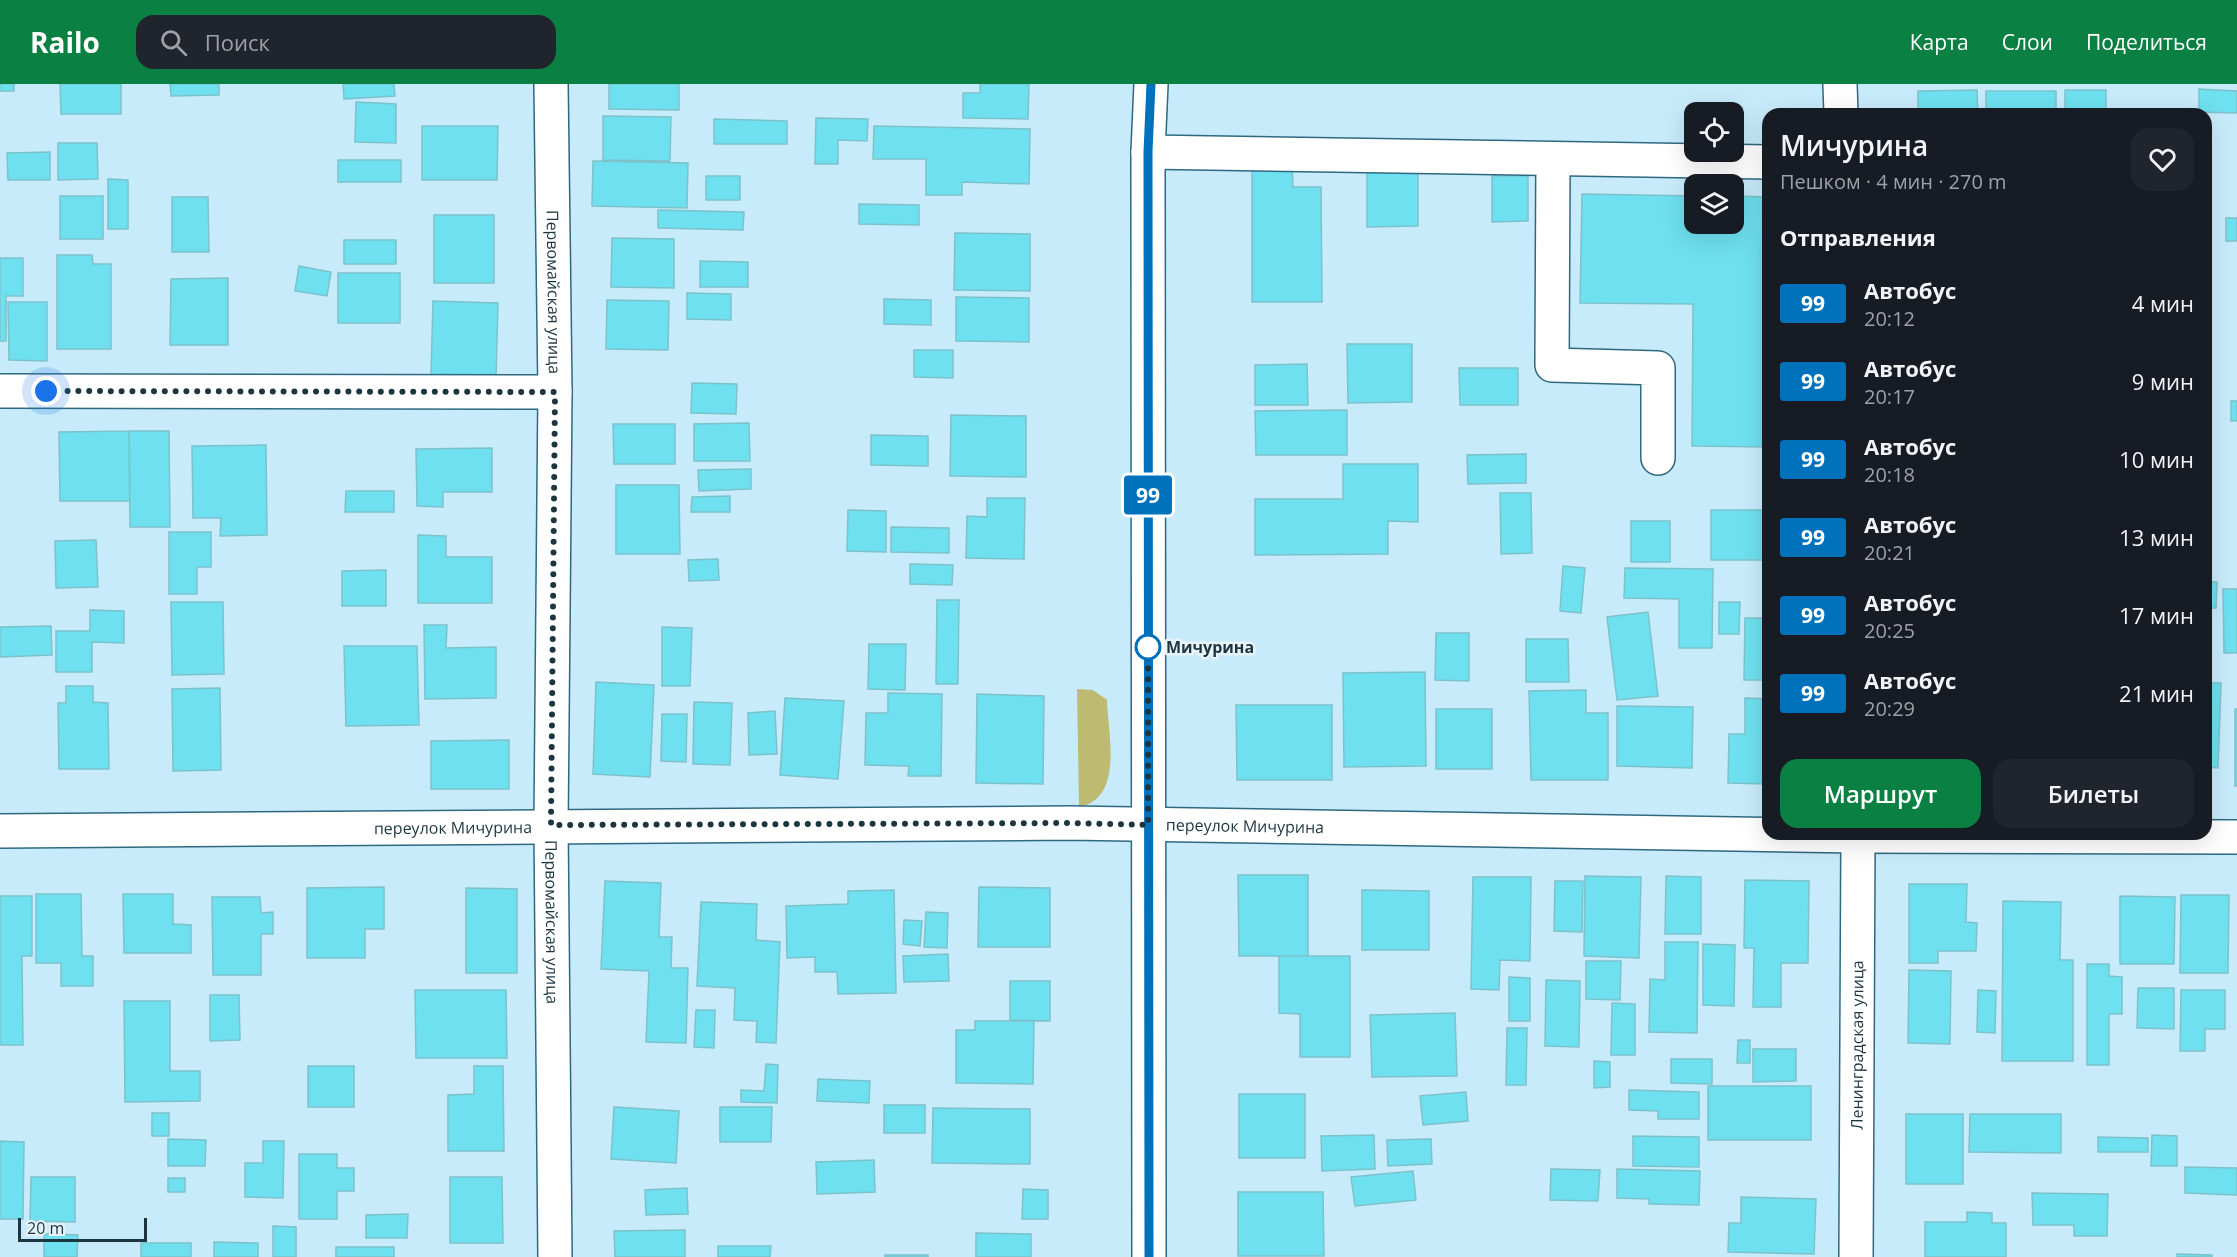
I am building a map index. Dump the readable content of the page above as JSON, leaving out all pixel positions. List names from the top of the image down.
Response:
{
  "streets": {
    "street": ["Первомайская улица", "переулок Мичурина", "Ленинградская улица"]
  },
  "crossings": [
    ["Первомайская улица", "переулок Мичурина"]
  ],
  "places": ["Мичурина"],
  "lines": ["bus line 99"],
  "scale_bar": "20 m",
  "page": {
    "header": "Railo",
    "search": "Поиск",
    "nav": ["Карта", "Слои", "Поделиться"],
    "on_map": "99",
    "heading": [
      ["Мичурина", "Пешком · 4 мин · 270 m"],
      "Отправления"
    ],
    "list": [
      {
        "mark": "99",
        "name": "Автобус",
        "note": "20:12",
        "value": "4 мин"
      },
      {
        "mark": "99",
        "name": "Автобус",
        "note": "20:17",
        "value": "9 мин"
      },
      {
        "mark": "99",
        "name": "Автобус",
        "note": "20:18",
        "value": "10 мин"
      },
      {
        "mark": "99",
        "name": "Автобус",
        "note": "20:21",
        "value": "13 мин"
      },
      {
        "mark": "99",
        "name": "Автобус",
        "note": "20:25",
        "value": "17 мин"
      },
      {
        "mark": "99",
        "name": "Автобус",
        "note": "20:29",
        "value": "21 мин"
      }
    ],
    "buttons": ["Маршрут", "Билеты"],
    "scale": "20 m"
  }
}
